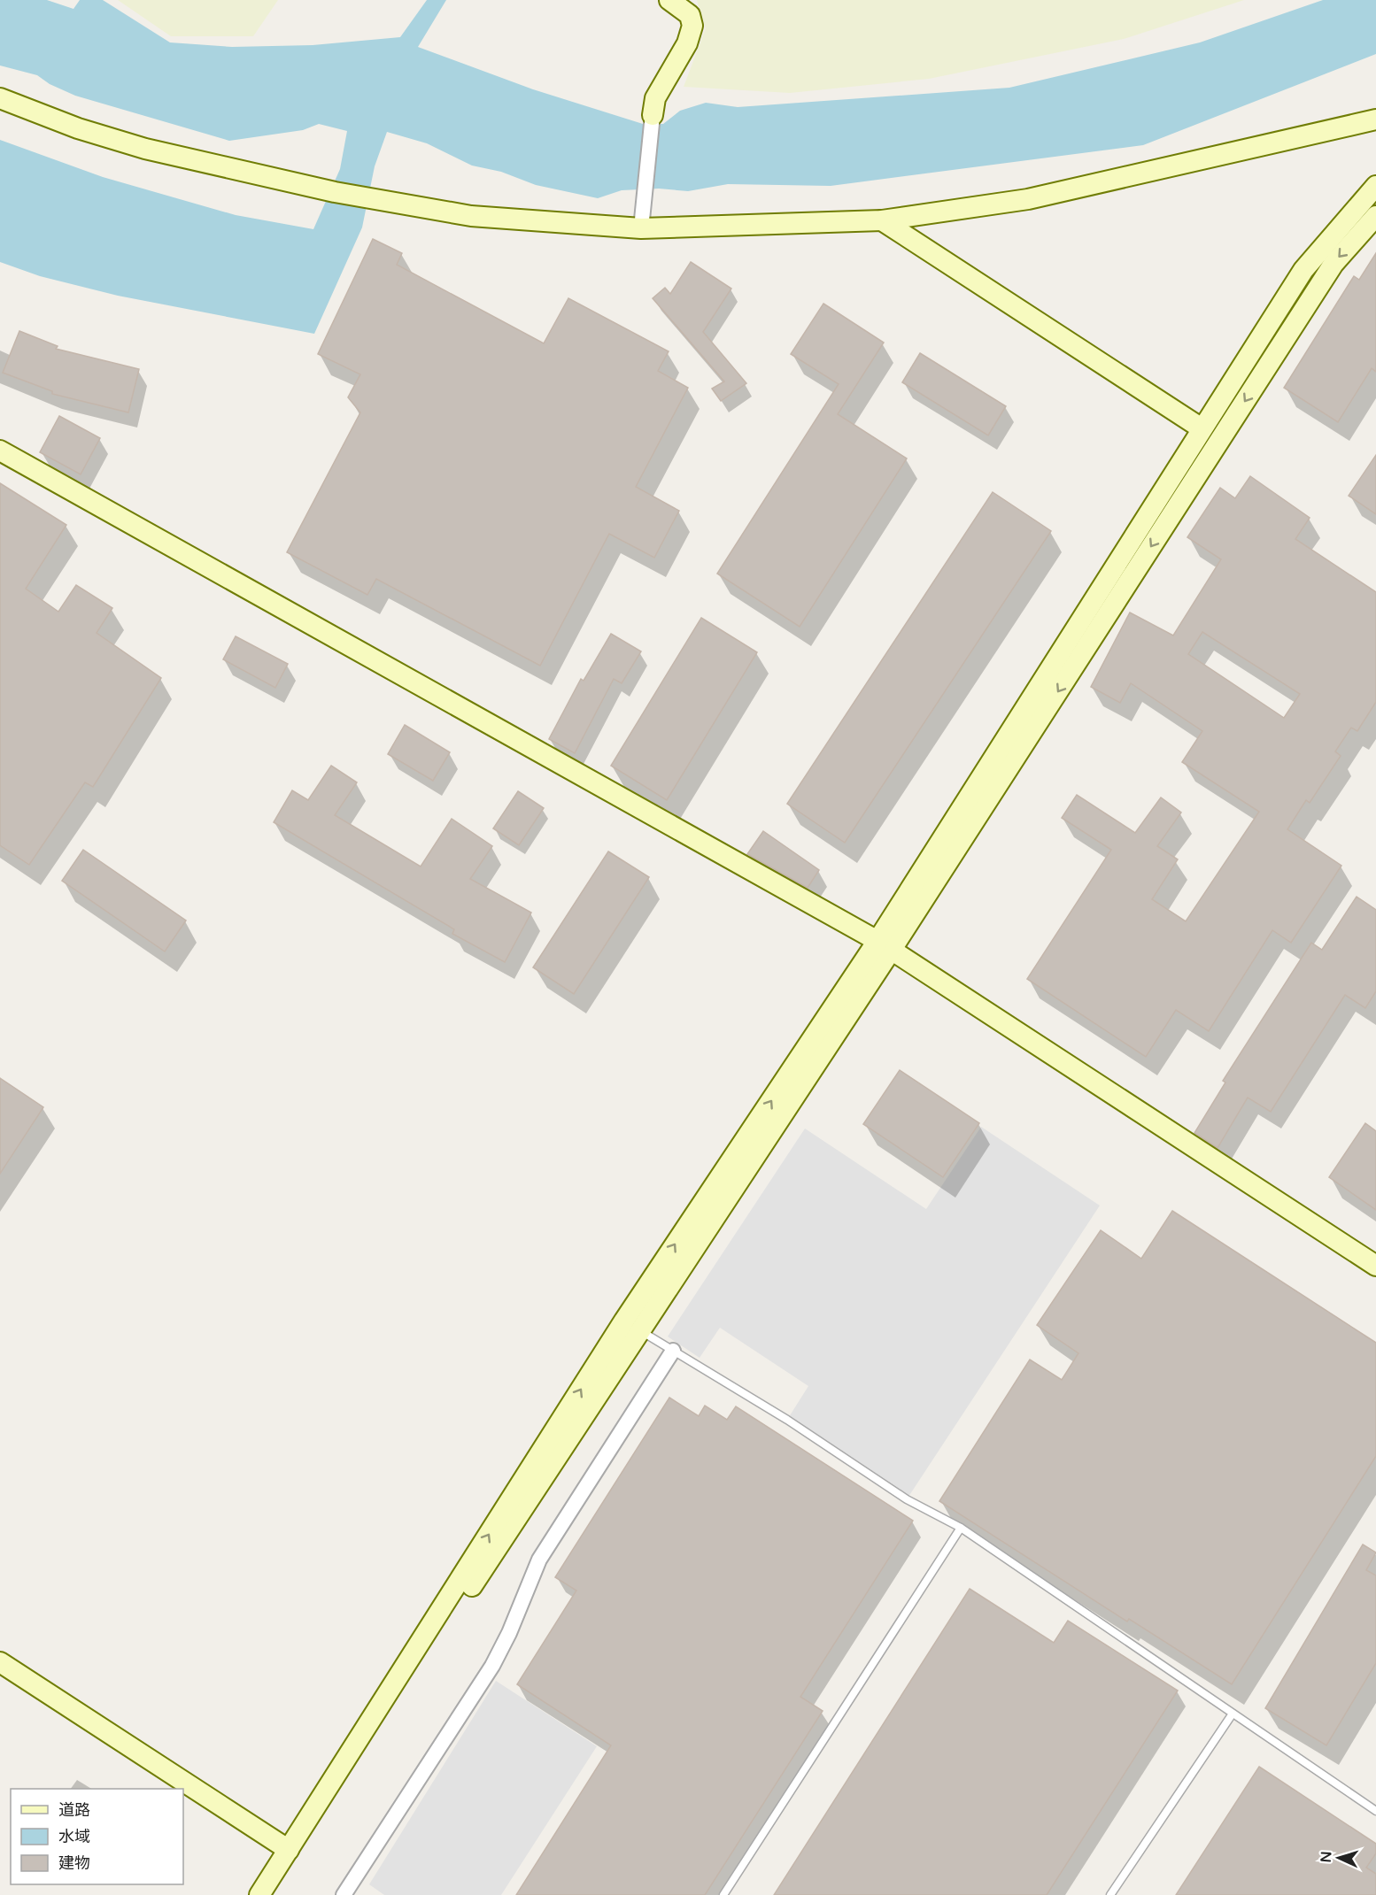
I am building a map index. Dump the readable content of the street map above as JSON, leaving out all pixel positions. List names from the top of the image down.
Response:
{
  "legend": ["道路", "水域", "建物"],
  "north": "left"
}
